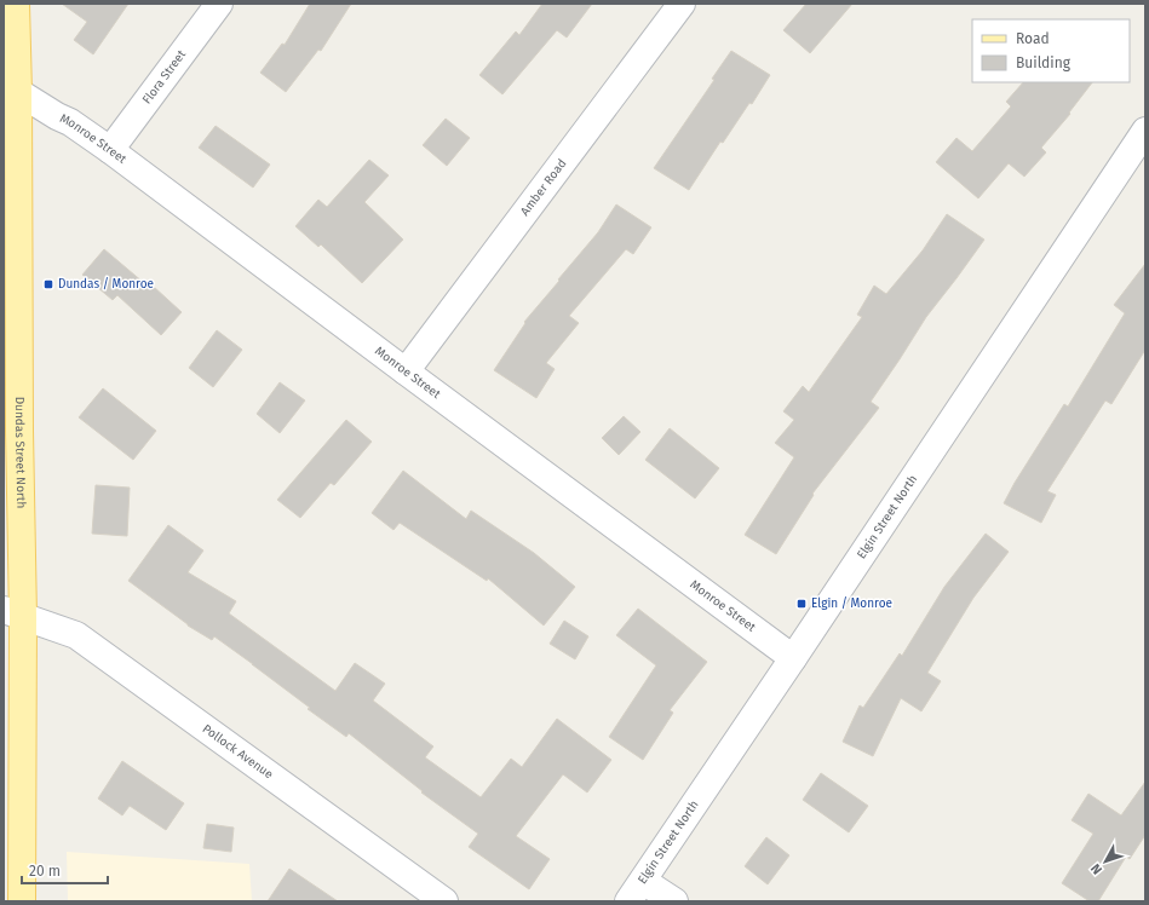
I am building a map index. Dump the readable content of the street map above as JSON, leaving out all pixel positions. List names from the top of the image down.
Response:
{
  "streets": {
    "main road": ["Dundas Street North"],
    "street": [
      "Flora Street",
      "Monroe Street",
      "Amber Road",
      "Elgin Street North",
      "Pollock Avenue"
    ]
  },
  "crossings": [
    ["Flora Street", "Monroe Street"],
    ["Monroe Street", "Amber Road"],
    ["Monroe Street", "Dundas Street North"],
    ["Monroe Street", "Elgin Street North"],
    ["Dundas Street North", "Pollock Avenue"]
  ],
  "places": {
    "transit": ["Dundas / Monroe", "Elgin / Monroe"]
  },
  "legend": ["Road", "Building"],
  "scale_bar": "20 m",
  "north": "bottom left"
}
